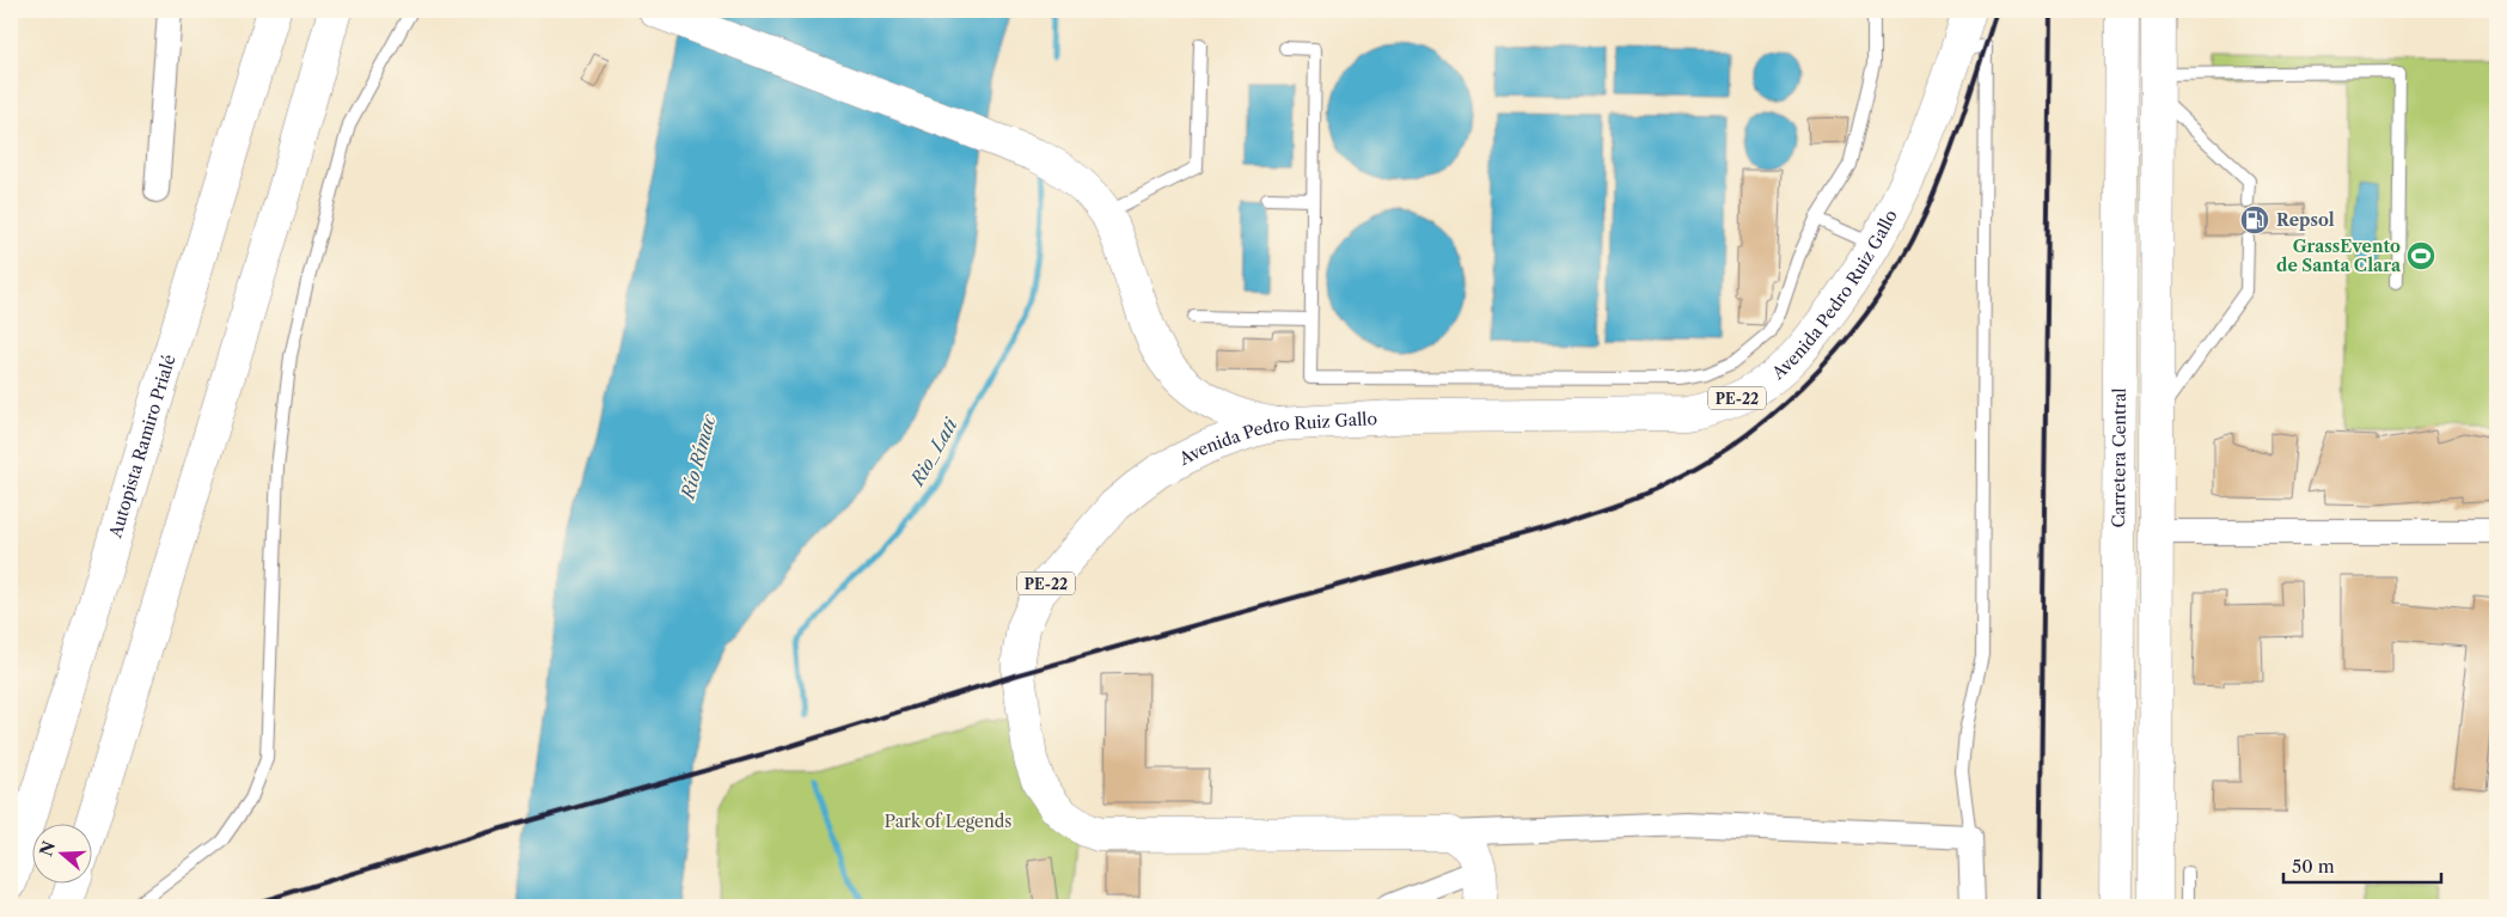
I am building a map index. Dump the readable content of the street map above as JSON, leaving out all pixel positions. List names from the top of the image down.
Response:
{
  "streets": {
    "main road": [
      "Avenida Pedro Ruiz Gallo",
      "PE-22",
      "Autopista Ramiro Prialé",
      "Carretera Central"
    ]
  },
  "water": ["Rio_Lati", "Río Rímac"],
  "parks": ["Park of Legends"],
  "places": {
    "fuel station": ["Repsol"],
    "sports": ["GrassEvento de Santa Clara"]
  },
  "scale_bar": "50 m",
  "north": "left"
}
